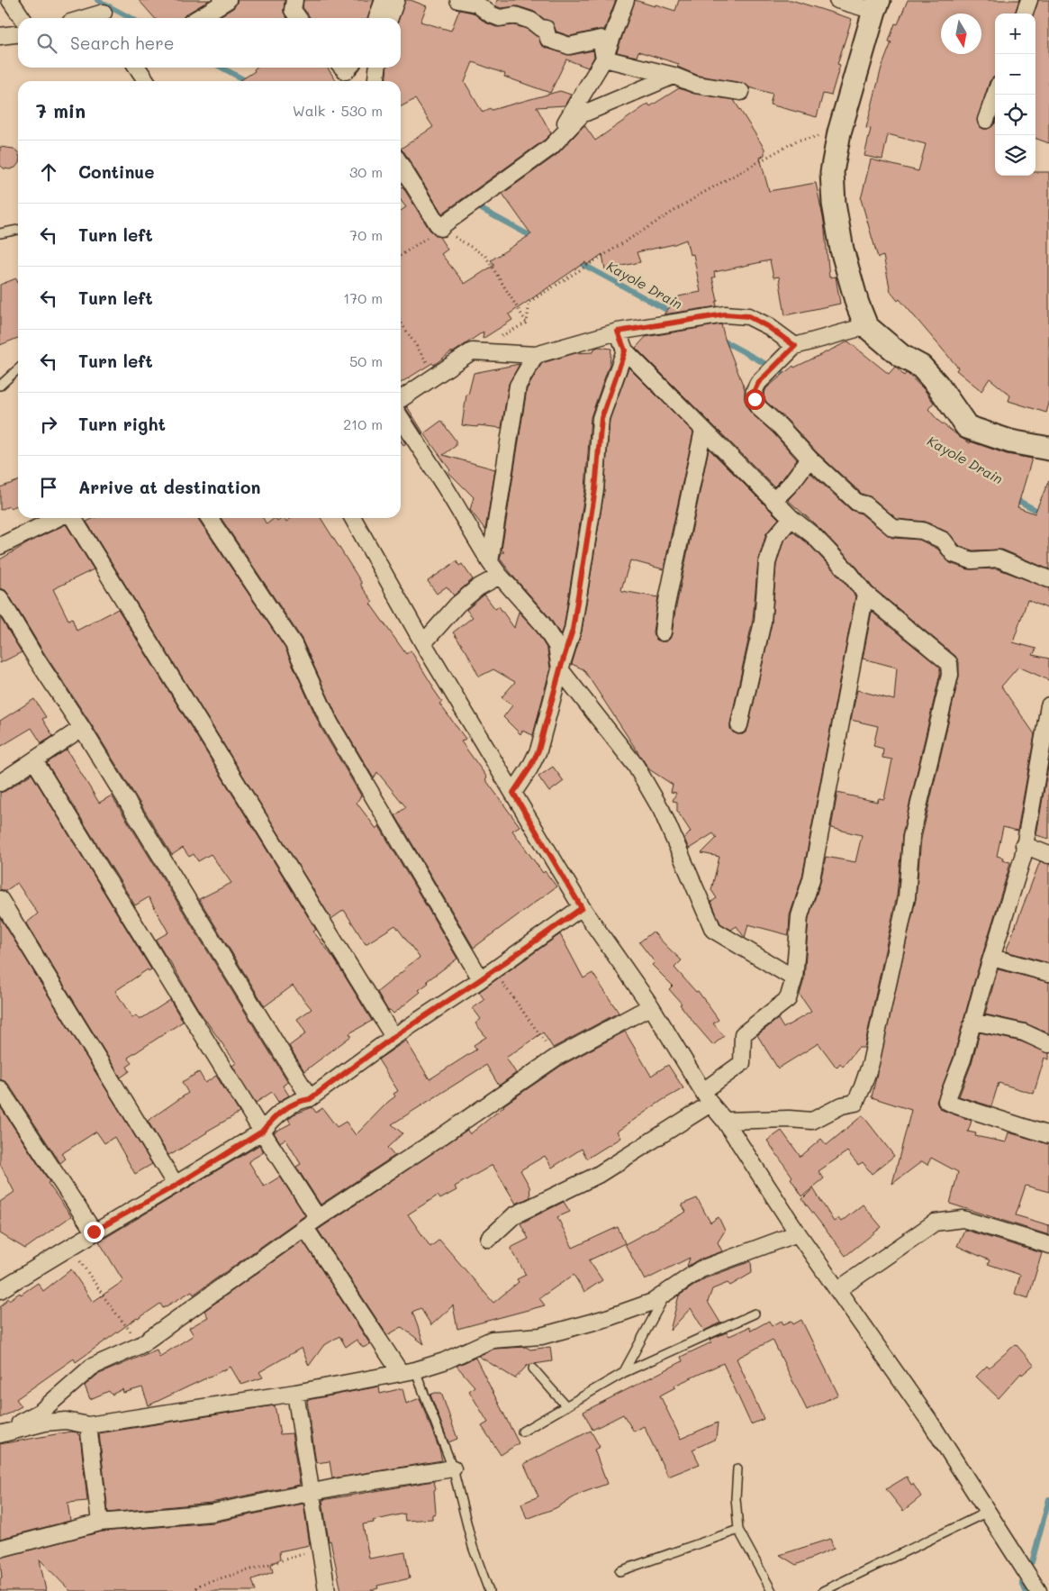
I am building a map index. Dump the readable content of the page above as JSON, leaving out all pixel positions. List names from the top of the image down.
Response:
{
  "water": ["Kayole Drain"],
  "north": "bottom",
  "page": {
    "map_buttons": ["+", "−"],
    "search": "Search here",
    "heading": ["7 min", "Walk · 530 m"],
    "list": [
      ["Continue", "30 m"],
      ["Turn left", "70 m"],
      ["Turn left", "170 m"],
      ["Turn left", "50 m"],
      ["Turn right", "210 m"],
      "Arrive at destination"
    ]
  }
}
